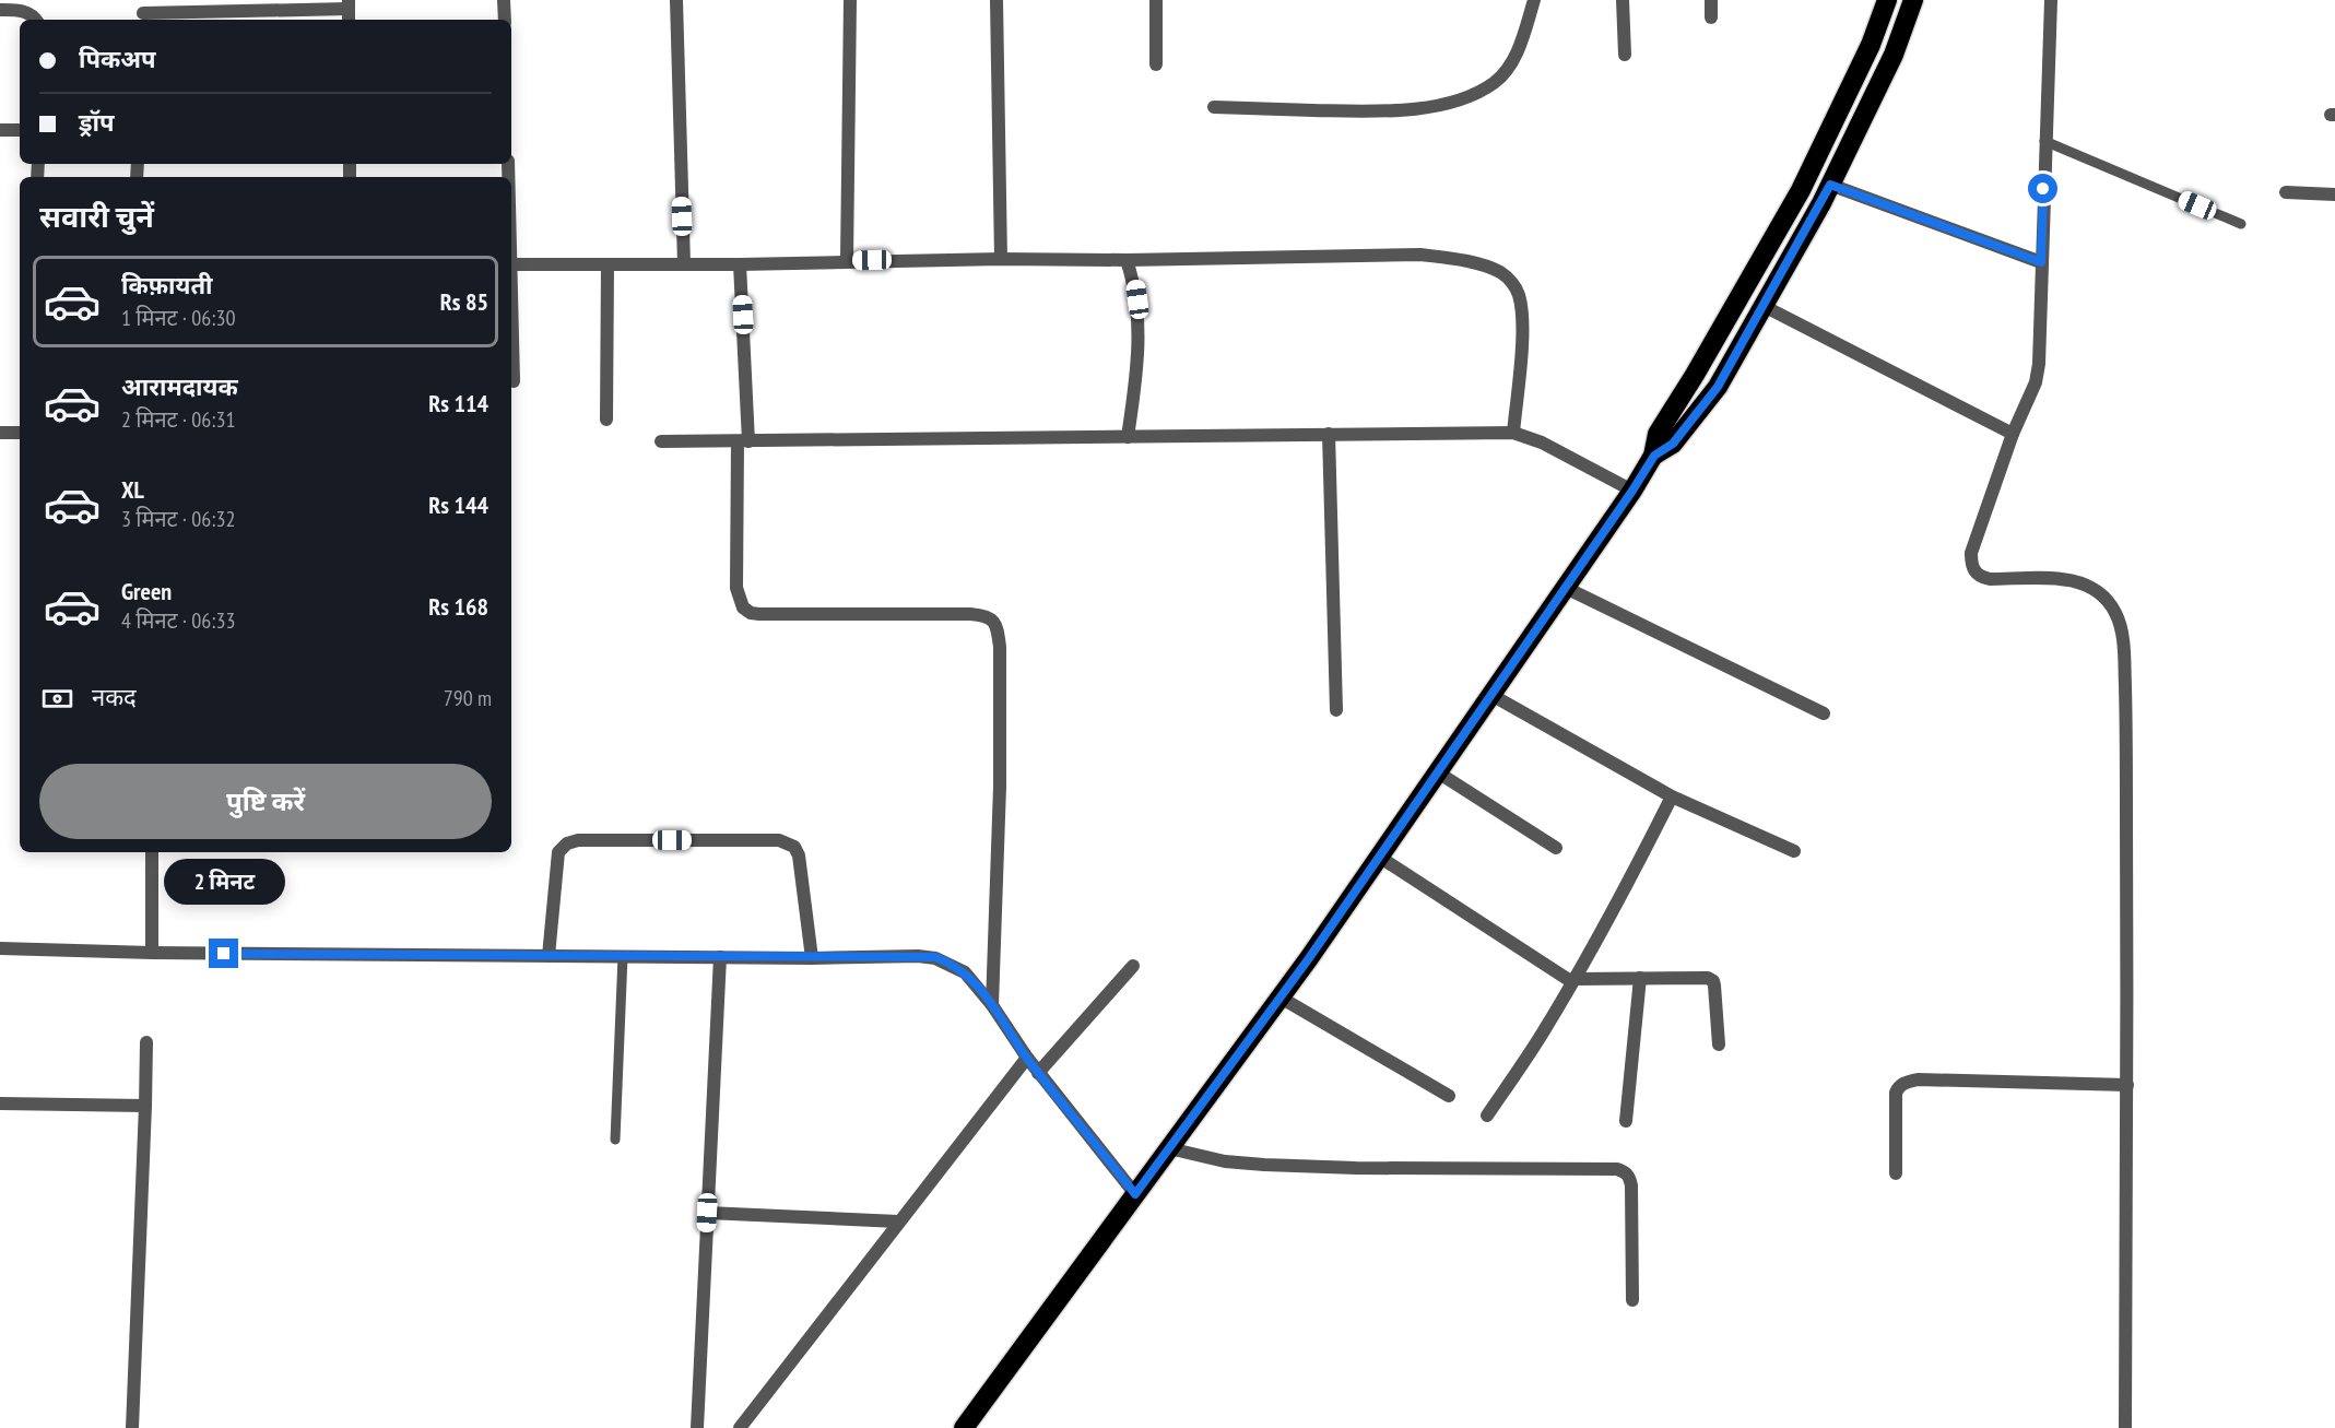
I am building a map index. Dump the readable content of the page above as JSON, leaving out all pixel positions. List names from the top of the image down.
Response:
{
  "page": {
    "banner": ["पिकअप", "ड्रॉप"],
    "heading": "सवारी चुनें",
    "list": [
      {
        "name": "किफ़ायती",
        "note": "1 मिनट · 06:30",
        "value": "Rs 85"
      },
      {
        "name": "आरामदायक",
        "note": "2 मिनट · 06:31",
        "value": "Rs 114"
      },
      {
        "name": "XL",
        "note": "3 मिनट · 06:32",
        "value": "Rs 144"
      },
      {
        "name": "Green",
        "note": "4 मिनट · 06:33",
        "value": "Rs 168"
      }
    ],
    "pay": ["नकद", "790 m"],
    "buttons": "पुष्टि करें",
    "bubble": "2 मिनट"
  }
}
